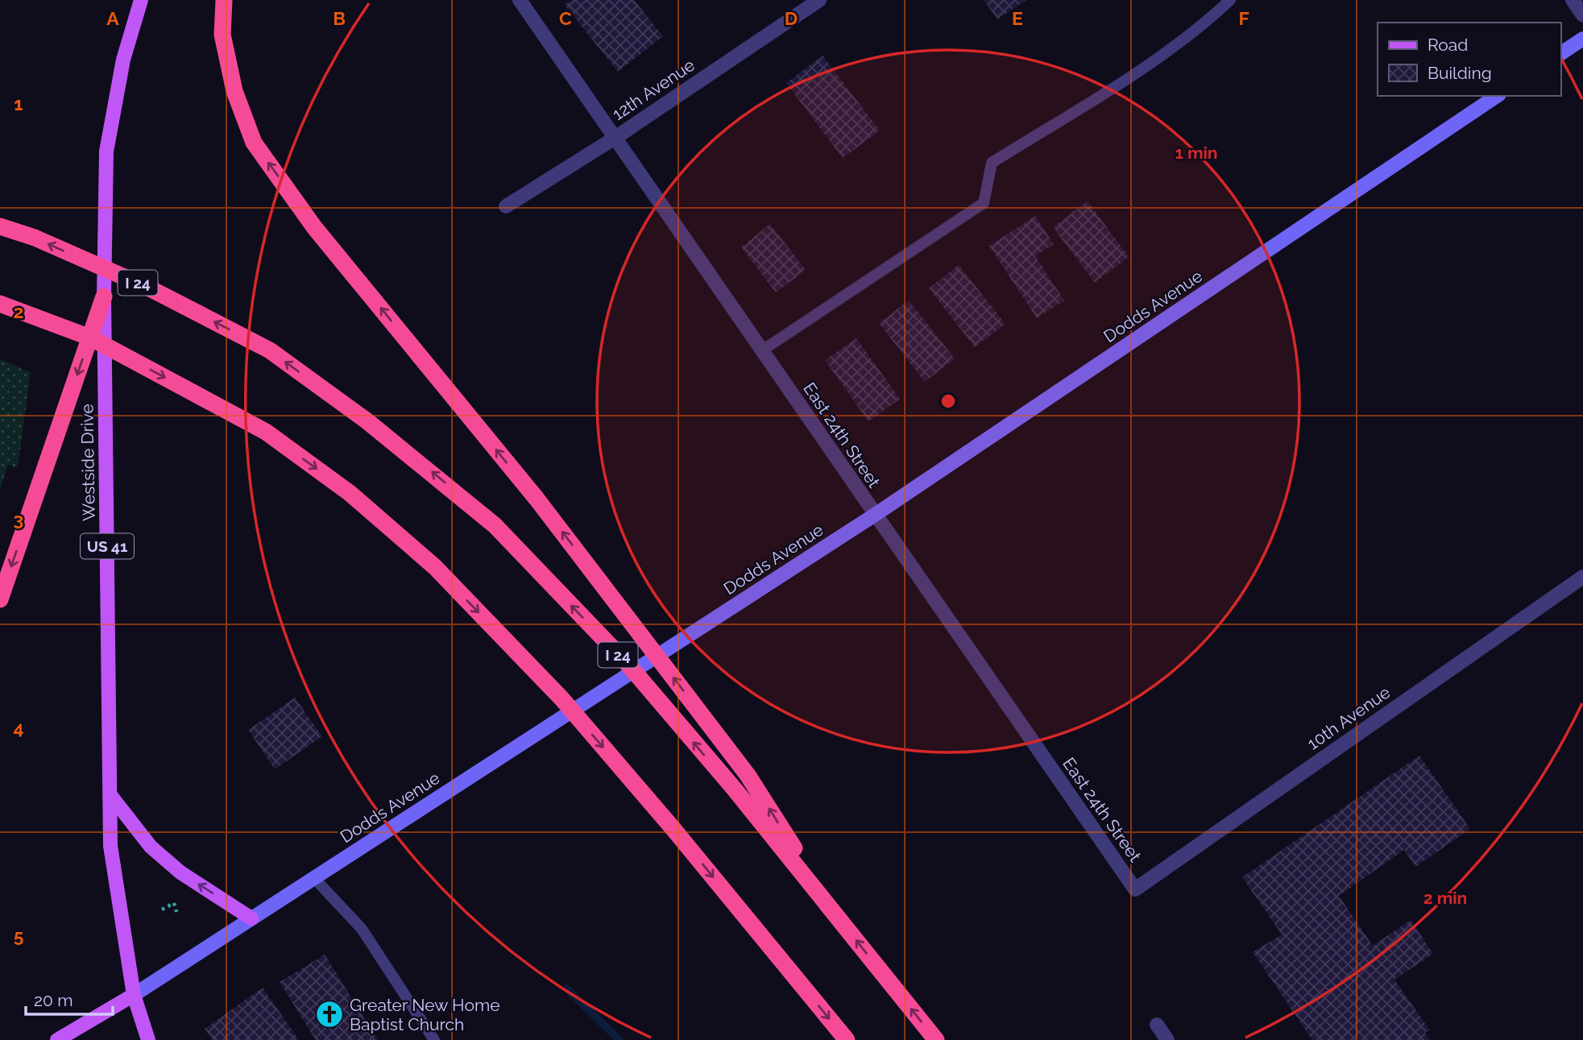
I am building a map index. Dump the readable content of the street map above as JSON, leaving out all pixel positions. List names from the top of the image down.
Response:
{
  "streets": {
    "highway": ["I 24"],
    "main road": ["Dodds Avenue", "Westside Drive", "US 41"],
    "street": ["12th Avenue", "East 24th Street", "10th Avenue"]
  },
  "crossings": [
    ["12th Avenue", "East 24th Street"],
    ["Dodds Avenue", "East 24th Street"],
    ["Dodds Avenue", "Westside Drive"],
    ["East 24th Street", "10th Avenue"]
  ],
  "places": {
    "church": ["Greater New Home Baptist Church"]
  },
  "legend": ["Road", "Building"],
  "scale_bar": "20 m",
  "grid": {
    "columns": [
      "A",
      "B",
      "C",
      "D",
      "E",
      "F"
    ],
    "rows": [
      "1",
      "2",
      "3",
      "4",
      "5"
    ]
  },
  "rings": ["1 min", "2 min"]
}
